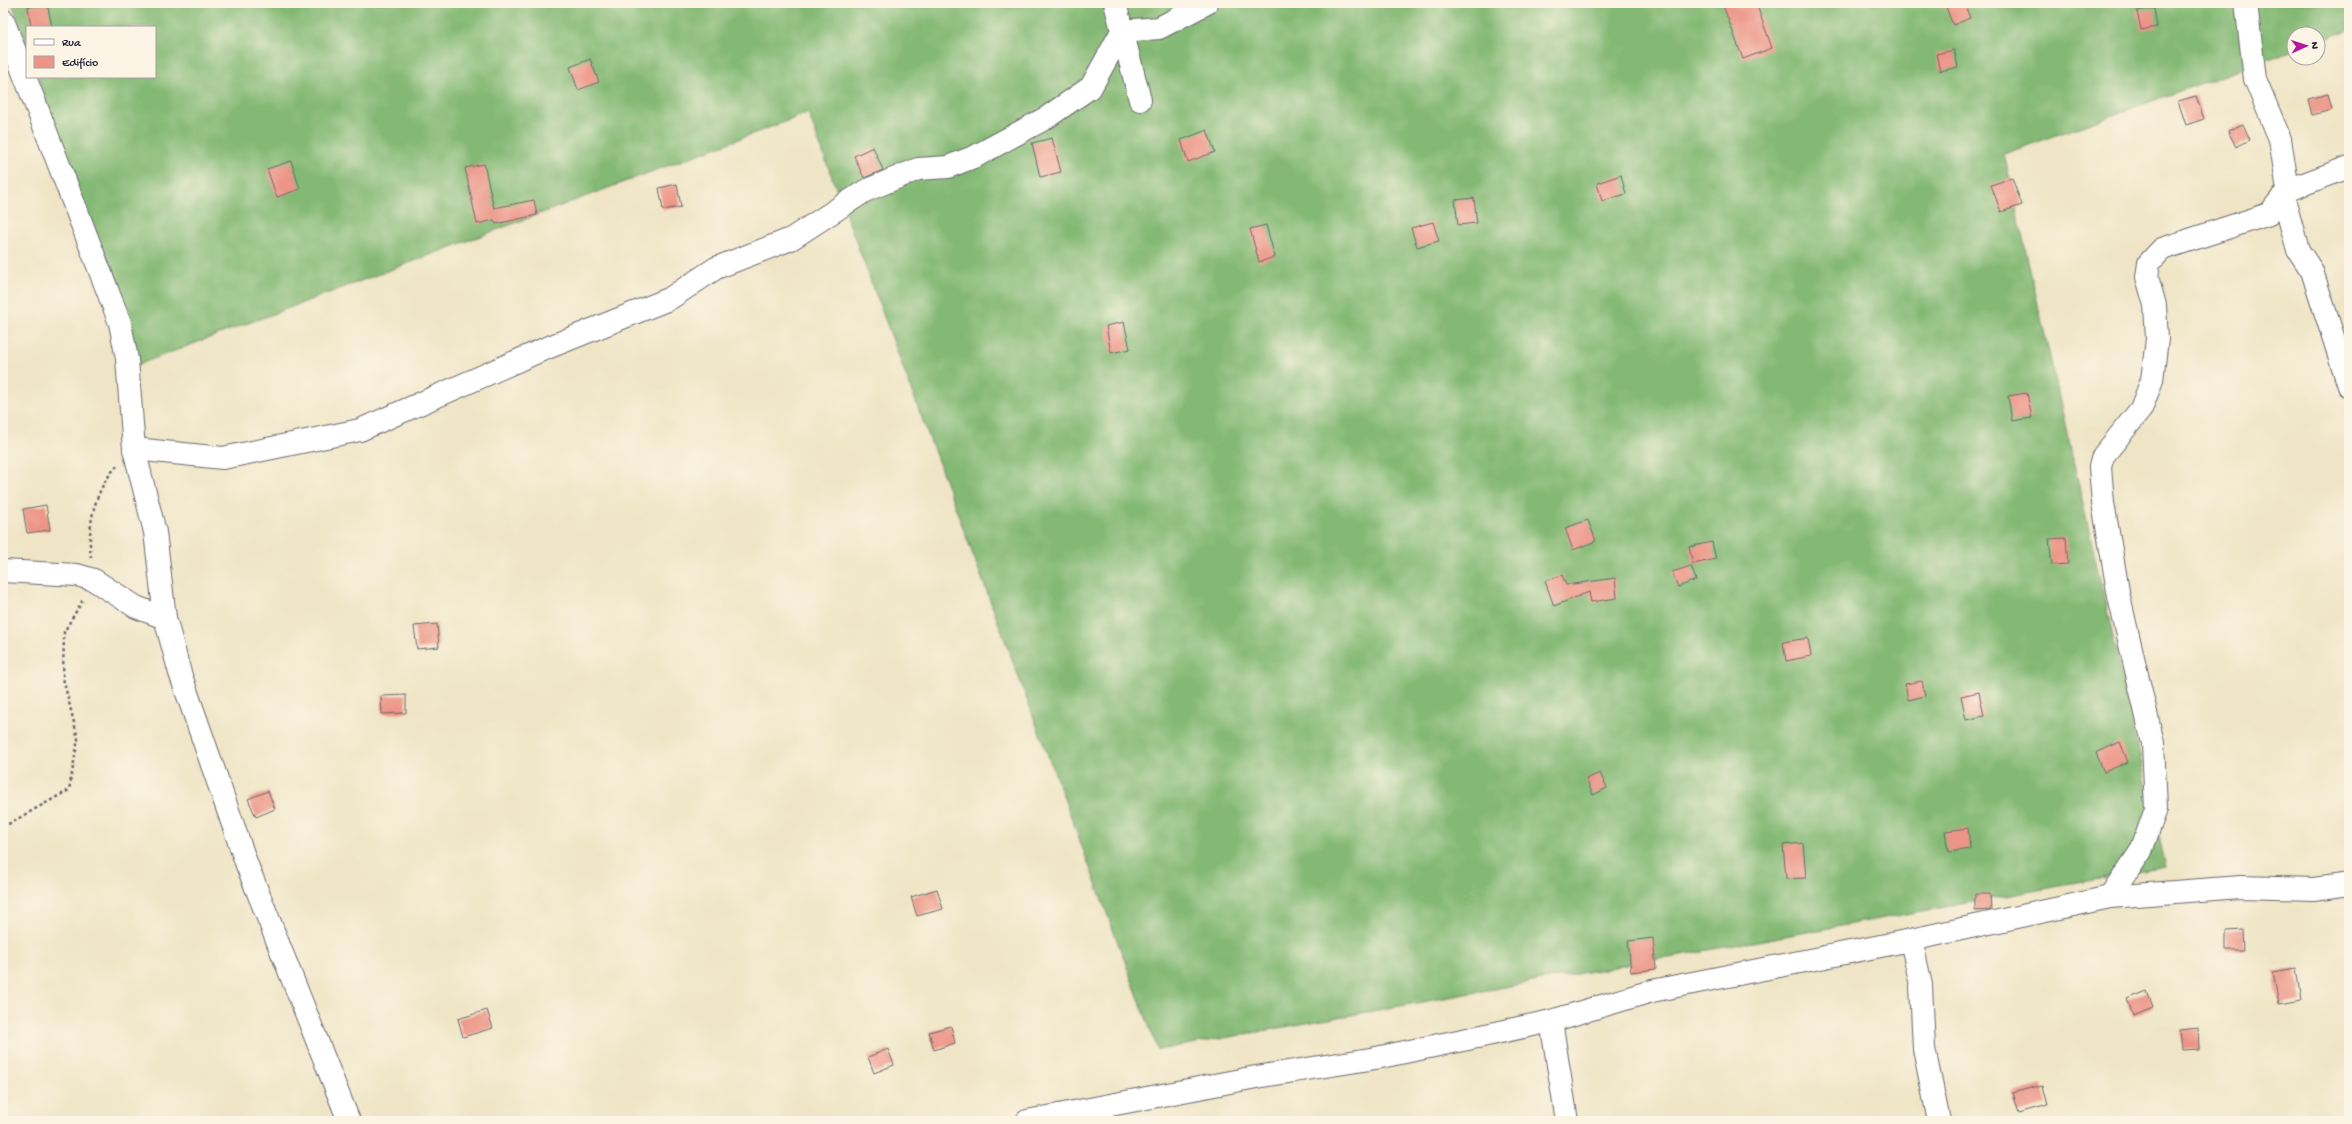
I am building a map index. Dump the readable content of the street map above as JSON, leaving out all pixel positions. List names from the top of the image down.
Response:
{
  "legend": ["Rua", "Edifício"],
  "north": "right"
}
